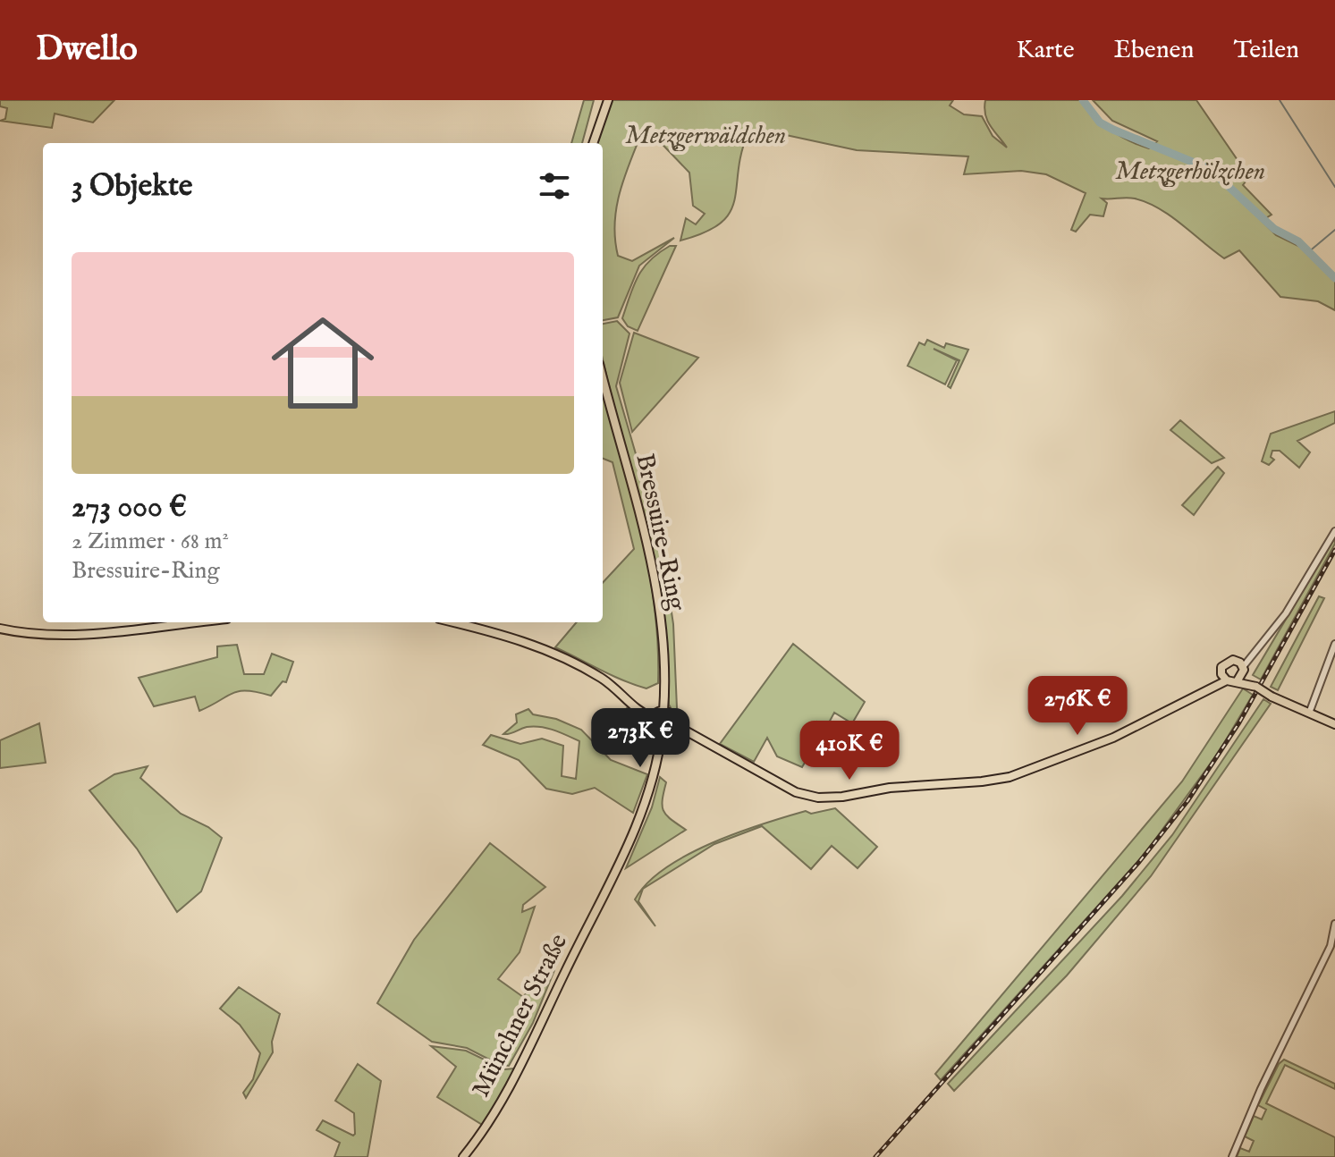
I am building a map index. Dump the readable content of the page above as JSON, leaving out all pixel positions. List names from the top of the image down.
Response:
{
  "streets": {
    "main road": ["Bressuire-Ring", "Münchner Straße"]
  },
  "crossings": [
    ["Bressuire-Ring", "Münchner Straße"]
  ],
  "parks": ["Metzgerwäldchen", "Metzgerhölzchen"],
  "page": {
    "header": "Dwello",
    "nav": ["Karte", "Ebenen", "Teilen"],
    "heading": "3 Objekte",
    "list": [
      {
        "name": "273 000 €",
        "note": "2 Zimmer · 68 m² · Bressuire-Ring"
      }
    ],
    "price": ["276K €", "273K €", "410K €"]
  }
}
